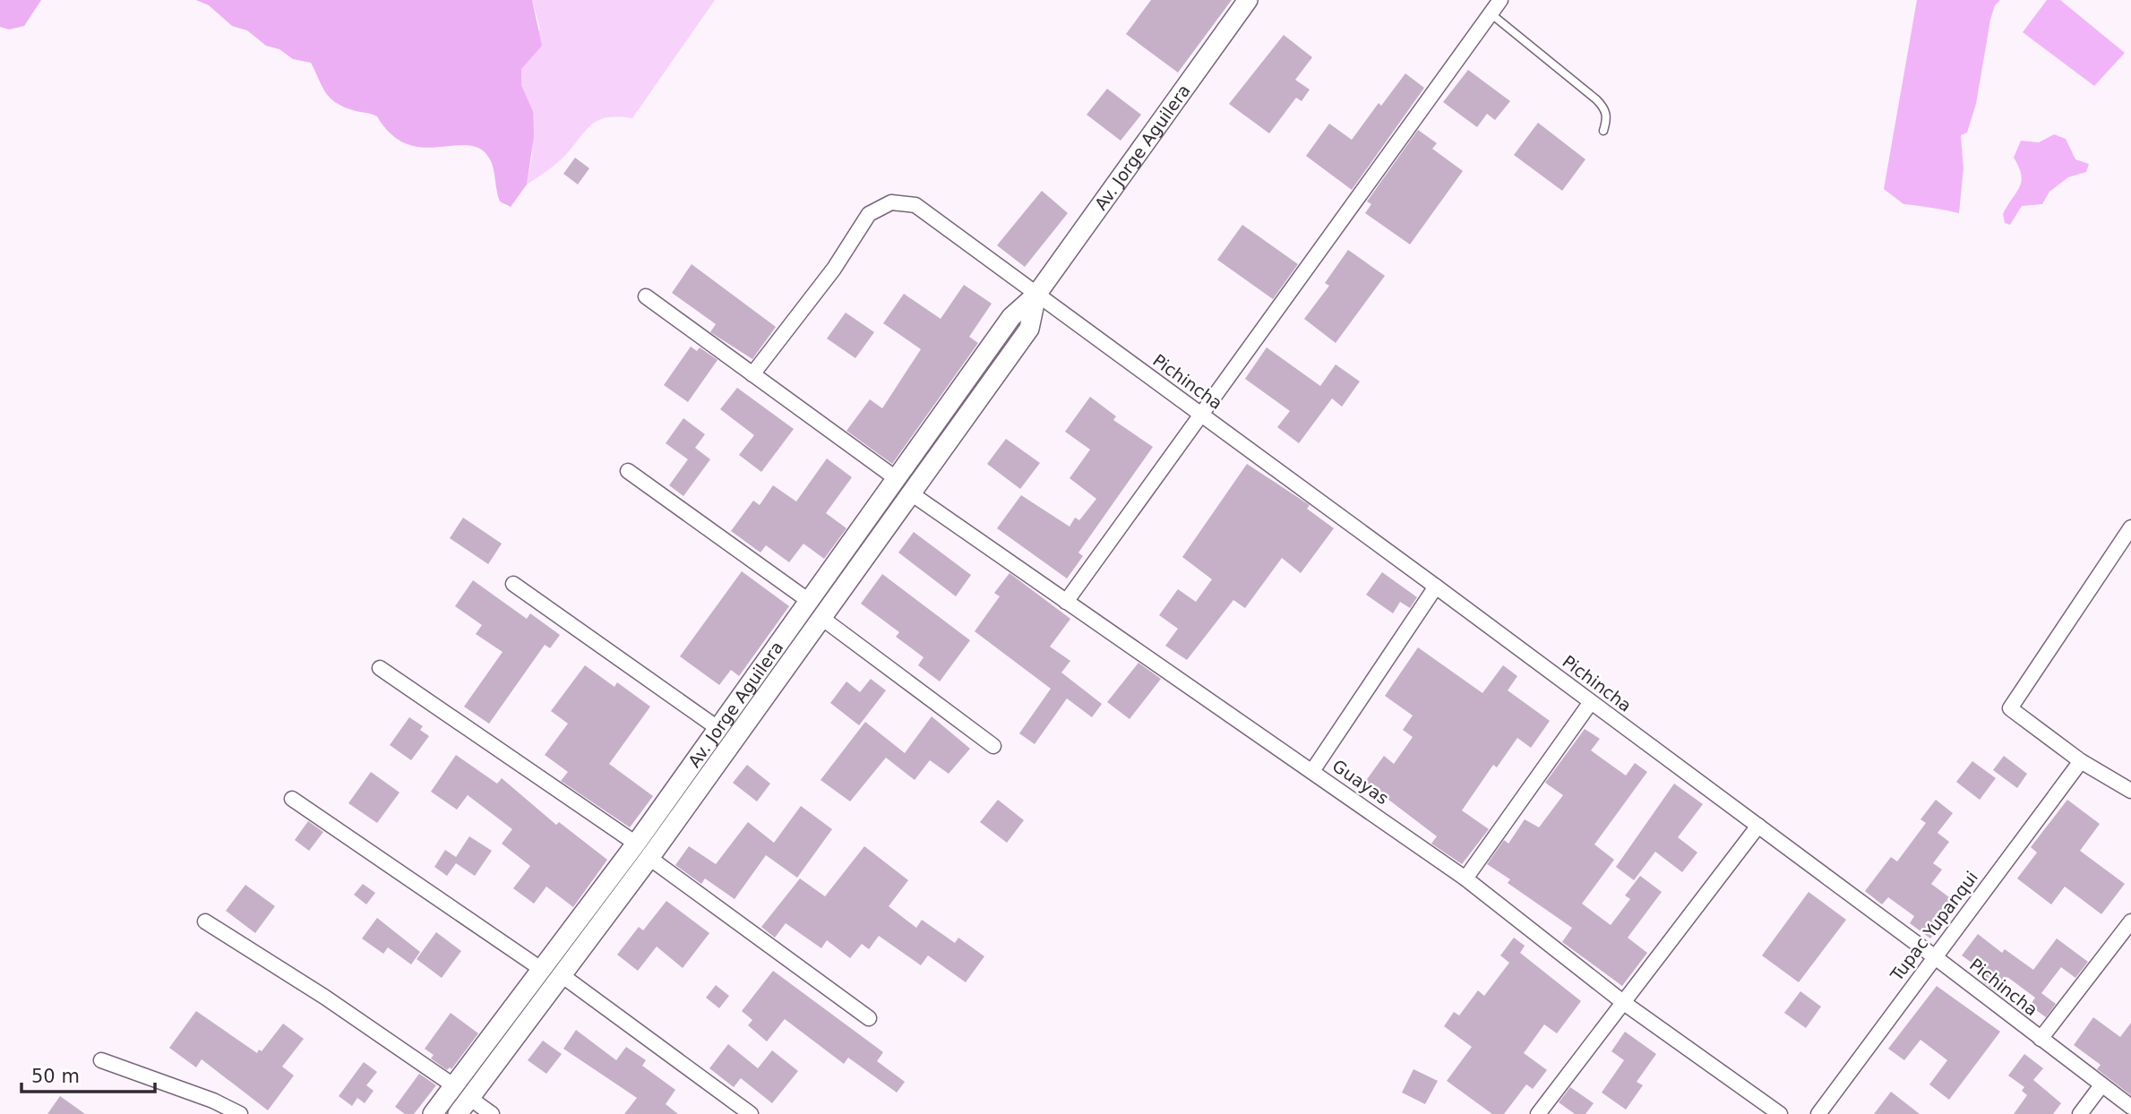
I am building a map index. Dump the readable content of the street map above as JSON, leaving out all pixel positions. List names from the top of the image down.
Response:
{
  "streets": {
    "street": [
      "Av. Jorge Aguilera",
      "Pichincha",
      "Guayas",
      "Tupac Yupanqui"
    ]
  },
  "crossings": [
    ["Av. Jorge Aguilera", "Pichincha"],
    ["Av. Jorge Aguilera", "Guayas"],
    ["Pichincha", "Tupac Yupanqui"]
  ],
  "scale_bar": "50 m"
}
